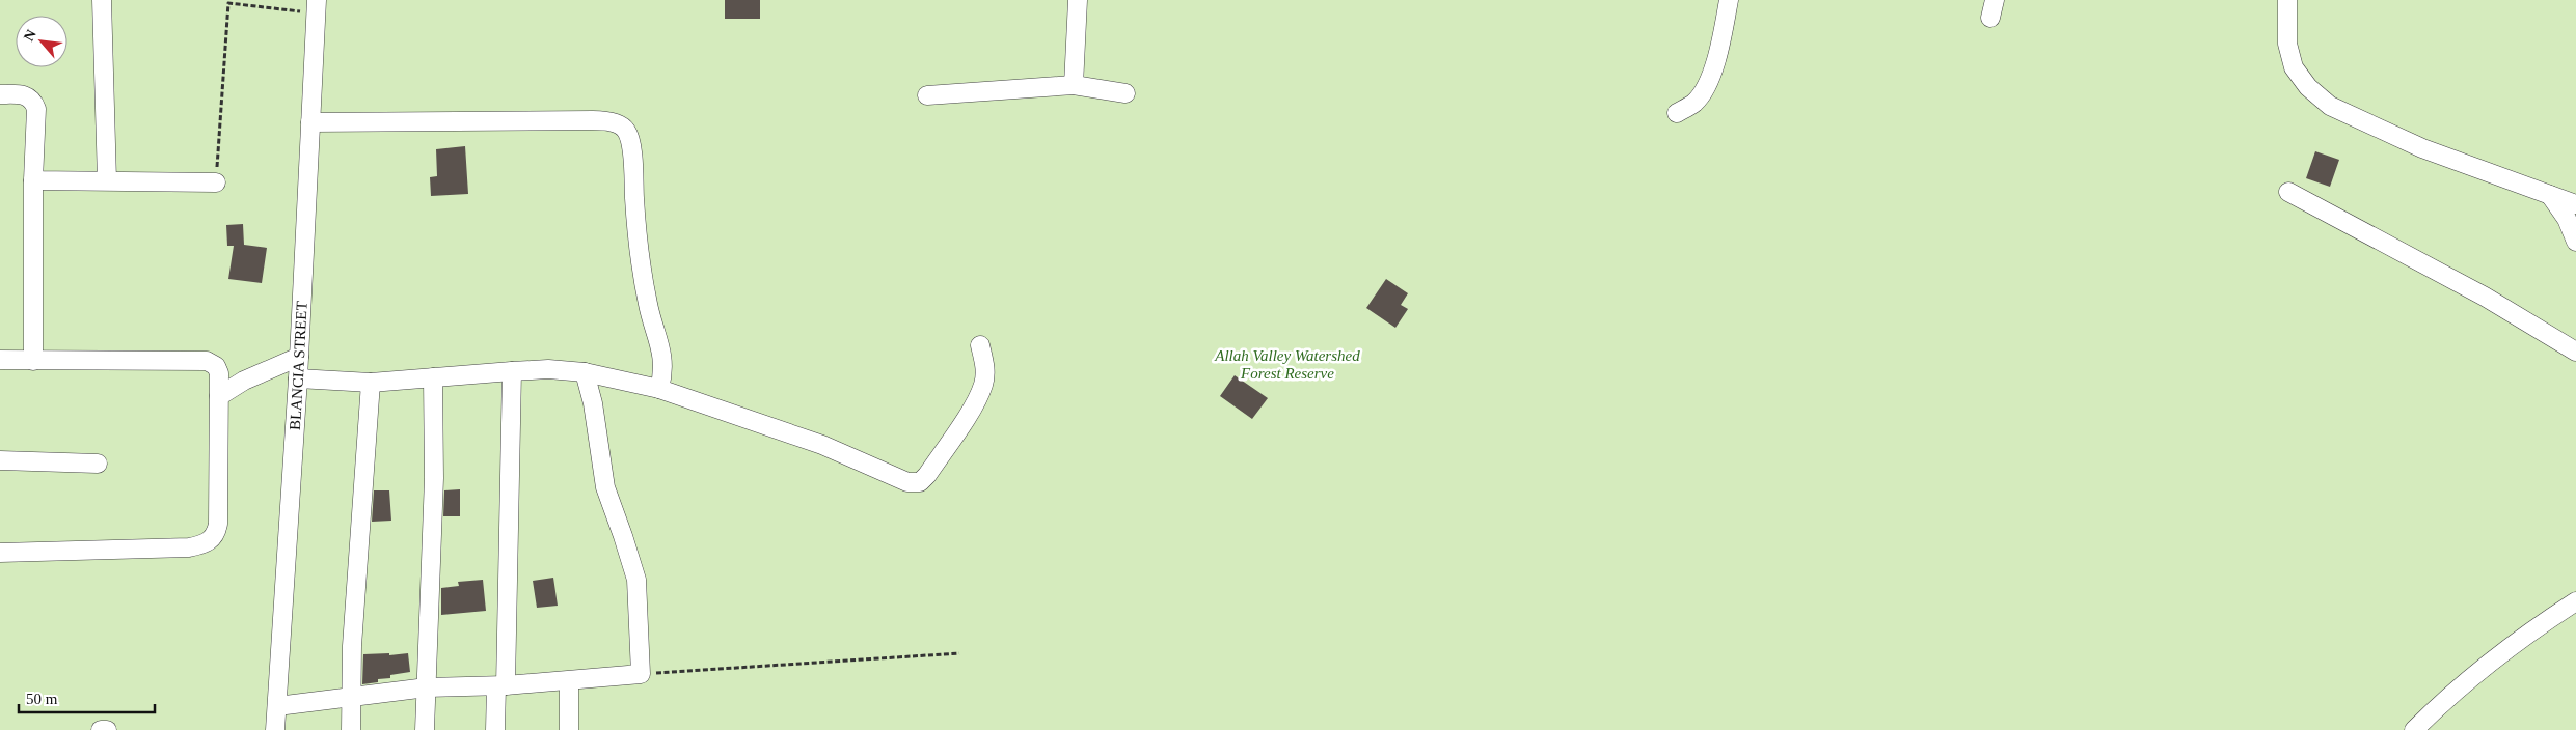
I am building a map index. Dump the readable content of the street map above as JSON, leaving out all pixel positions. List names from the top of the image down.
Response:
{
  "streets": {
    "street": ["BLANCIA STREET"]
  },
  "parks": ["Allah Valley Watershed Forest Reserve"],
  "scale_bar": "50 m",
  "north": "top left"
}
